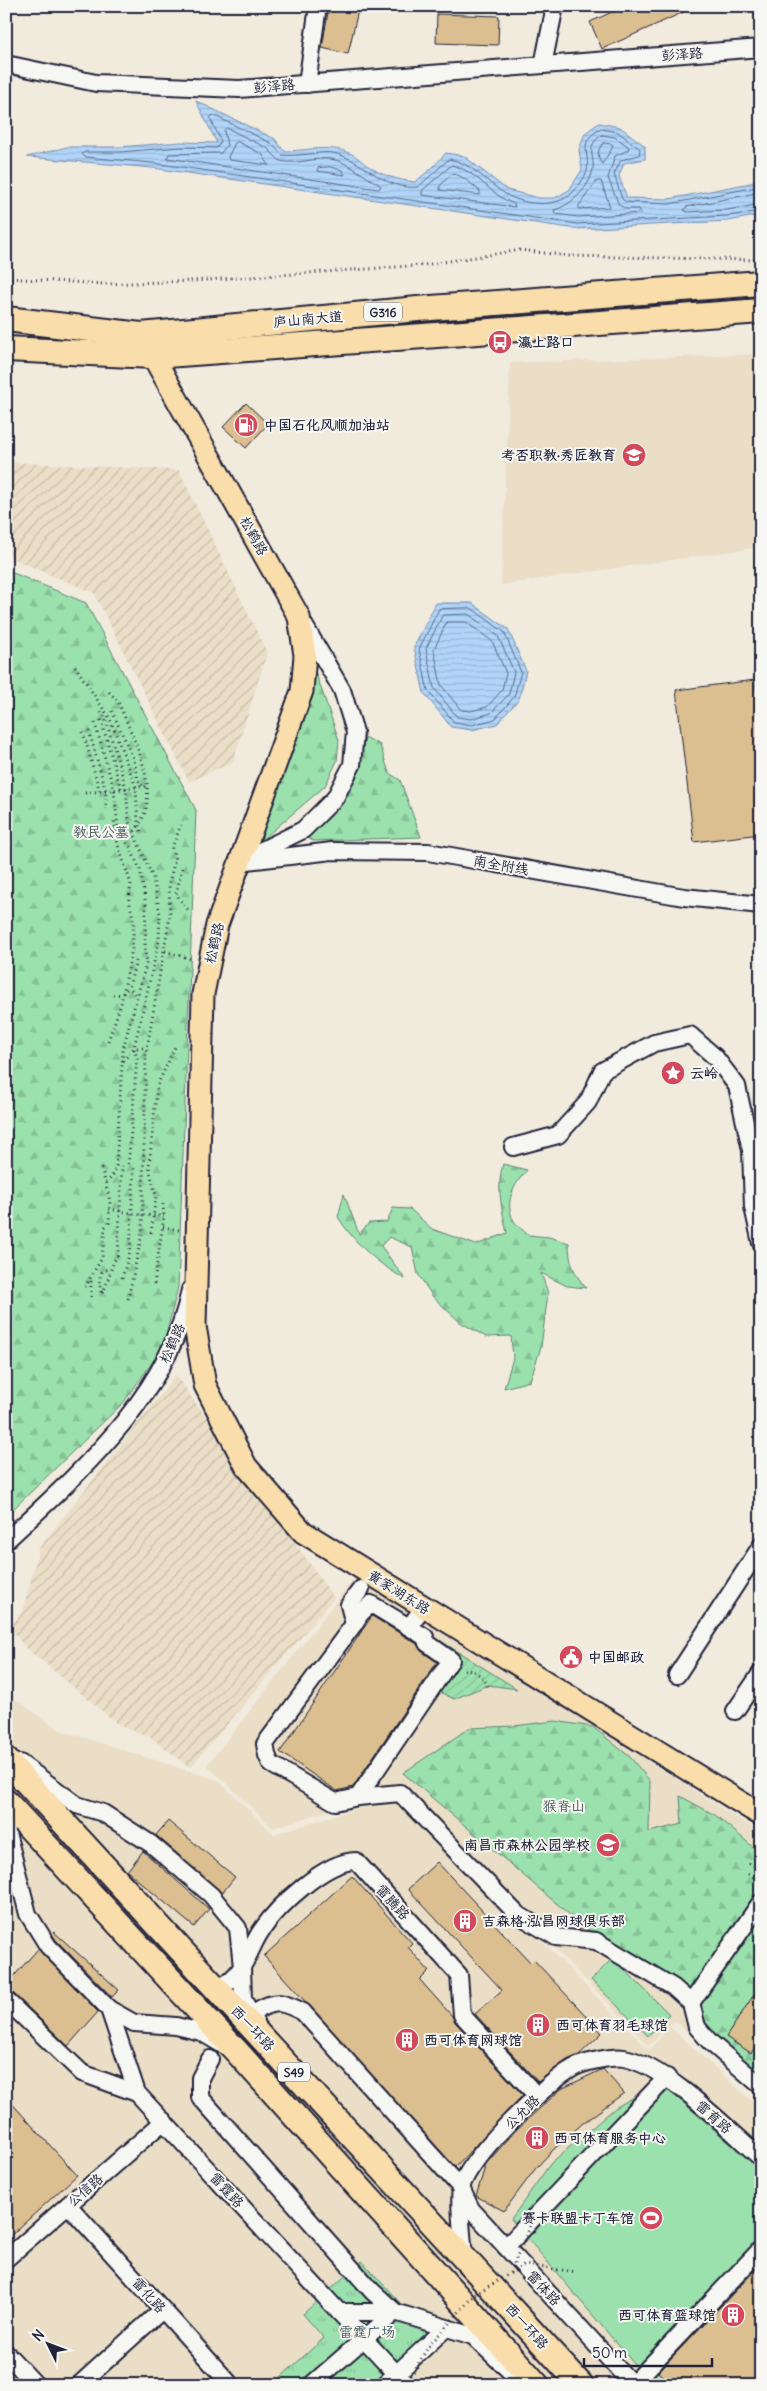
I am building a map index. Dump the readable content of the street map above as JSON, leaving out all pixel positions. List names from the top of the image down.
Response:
{
  "streets": {
    "highway": [
      "G316",
      "庐山南大道",
      "西一环路",
      "S49"
    ],
    "main road": ["松鹤路", "黄家湖东路"],
    "street": [
      "彭泽路",
      "南全附线",
      "雷腾路",
      "公允路",
      "雷育路",
      "公信路",
      "雷霆路",
      "雷体路",
      "雷化路"
    ]
  },
  "crossings": [
    ["庐山南大道", "松鹤路"],
    ["松鹤路", "南全附线"],
    ["松鹤路", "黄家湖东路"],
    ["雷腾路", "西一环路"],
    ["雷腾路", "公允路"],
    ["西一环路", "公允路"],
    ["公允路", "雷育路"],
    ["公允路", "雷体路"],
    ["公信路", "雷霆路"],
    ["公信路", "雷化路"]
  ],
  "parks": ["教民公墓", "猴脊山", "雷霆广场"],
  "places": {
    "bus stop": ["瀛上路口"],
    "fuel station": ["中国石化风顺加油站"],
    "school or university": ["考否职教·秀匠教育", "南昌市森林公园学校"],
    "place": ["云岭"],
    "public building": ["中国邮政"],
    "building": [
      "吉森格·泓昌网球俱乐部",
      "西可体育羽毛球馆",
      "西可体育网球馆",
      "西可体育服务中心",
      "西可体育篮球馆"
    ],
    "sports": ["赛卡联盟卡丁车馆"]
  },
  "scale_bar": "50 m",
  "north": "top left"
}
